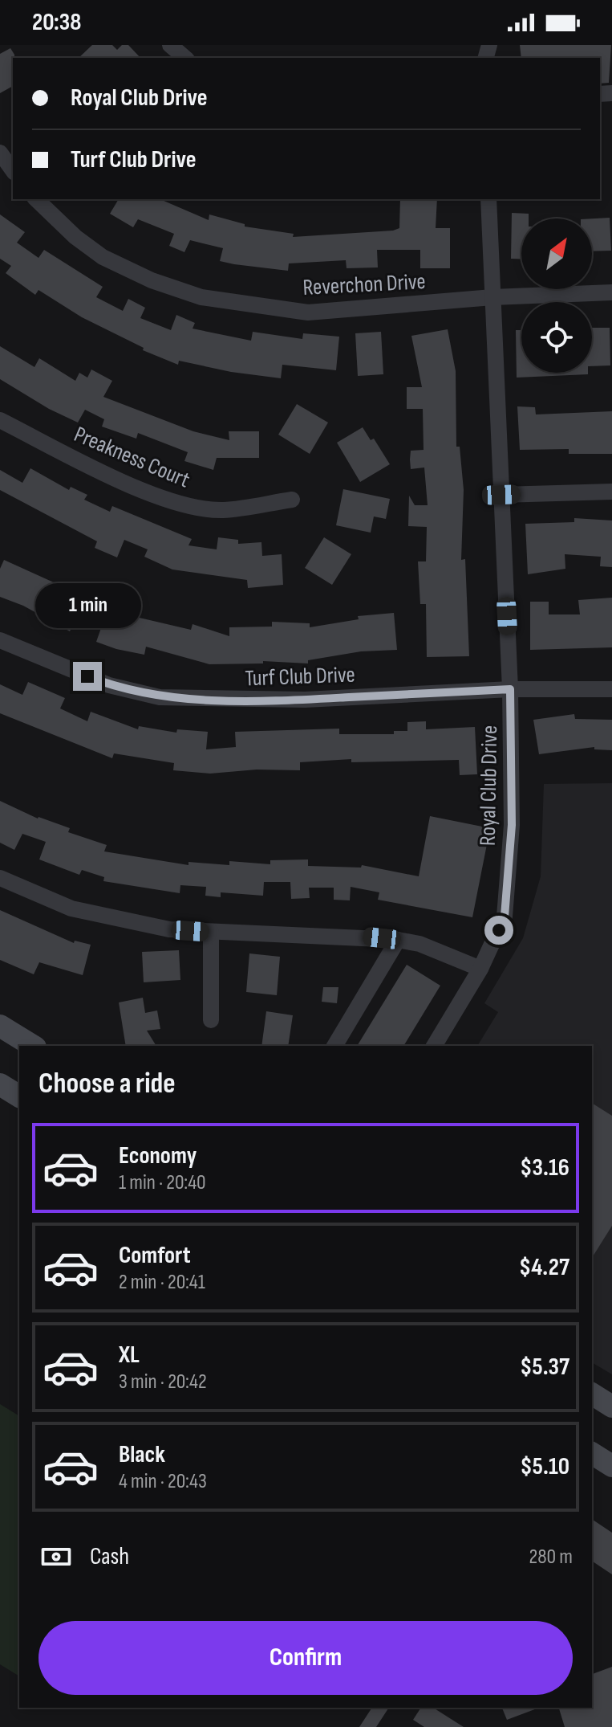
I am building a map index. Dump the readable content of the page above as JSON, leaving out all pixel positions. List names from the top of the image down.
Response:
{
  "streets": {
    "street": [
      "Reverchon Drive",
      "Preakness Court",
      "Turf Club Drive",
      "Royal Club Drive"
    ]
  },
  "crossings": [
    ["Reverchon Drive", "Royal Club Drive"],
    ["Turf Club Drive", "Royal Club Drive"]
  ],
  "north": "top right",
  "page": {
    "status": "20:38",
    "banner": ["Royal Club Drive", "Turf Club Drive"],
    "bubble": "1 min",
    "heading": "Choose a ride",
    "list": [
      {
        "name": "Economy",
        "note": "1 min · 20:40",
        "value": "$3.16"
      },
      {
        "name": "Comfort",
        "note": "2 min · 20:41",
        "value": "$4.27"
      },
      {
        "name": "XL",
        "note": "3 min · 20:42",
        "value": "$5.37"
      },
      {
        "name": "Black",
        "note": "4 min · 20:43",
        "value": "$5.10"
      }
    ],
    "pay": ["Cash", "280 m"],
    "buttons": "Confirm"
  }
}
